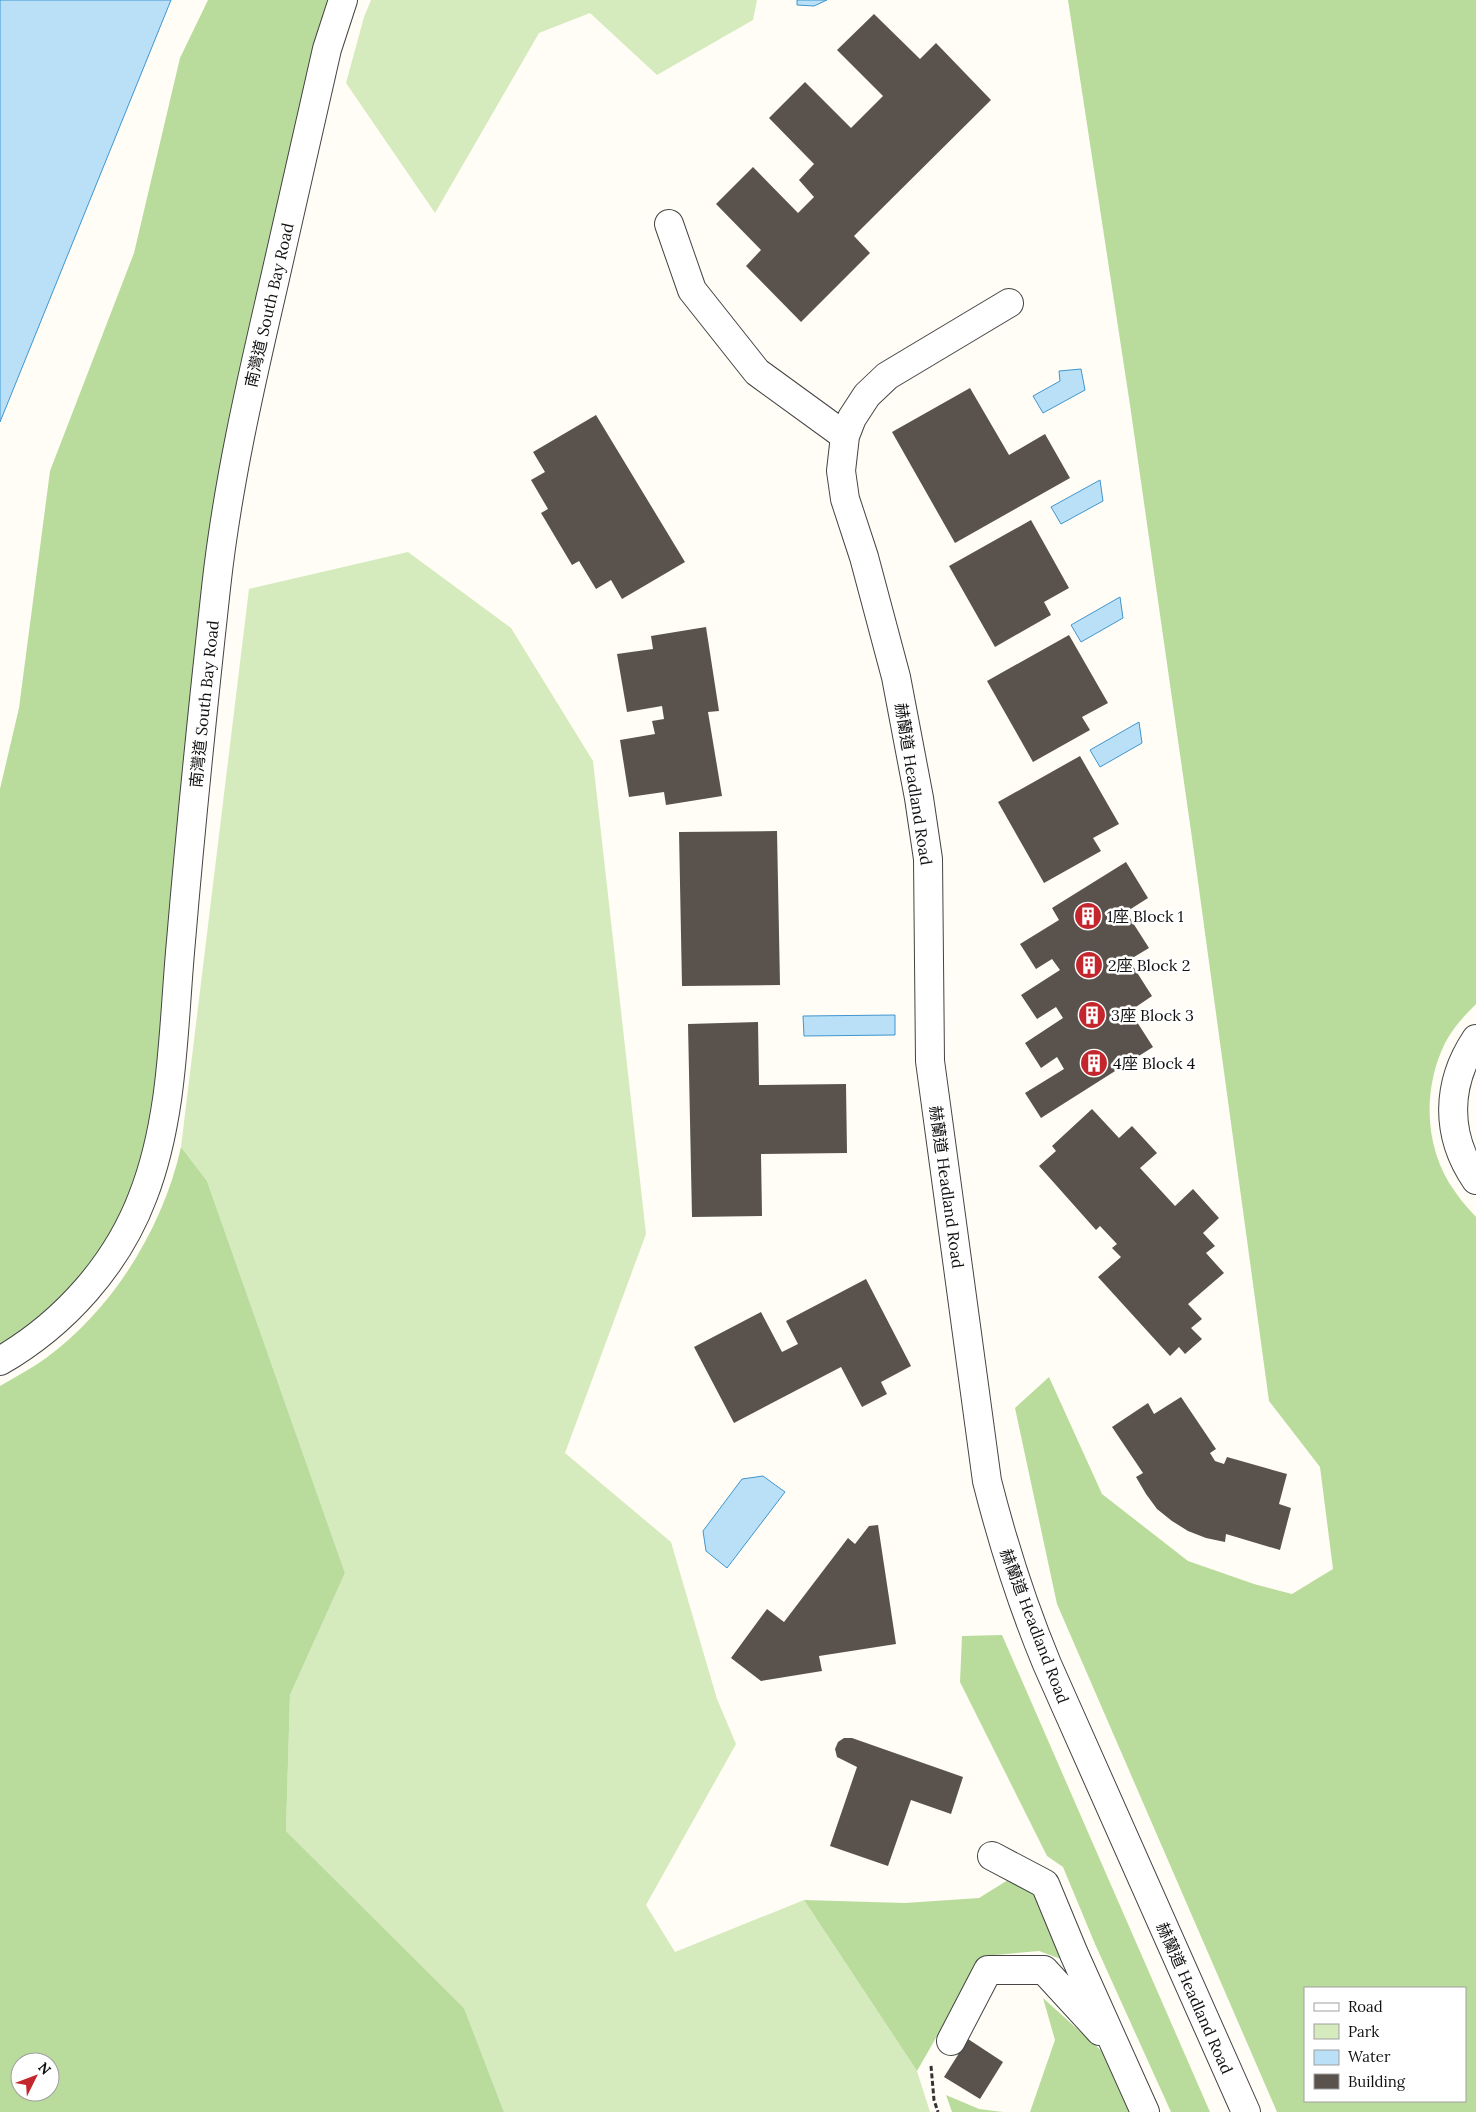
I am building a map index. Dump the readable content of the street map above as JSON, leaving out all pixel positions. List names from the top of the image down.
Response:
{
  "streets": {
    "street": ["南灣道 South Bay Road", "赫蘭道 Headland Road"]
  },
  "places": {
    "building": [
      "1座 Block 1",
      "2座 Block 2",
      "3座 Block 3",
      "4座 Block 4"
    ]
  },
  "legend": [
    "Road",
    "Park",
    "Water",
    "Building"
  ],
  "north": "top right"
}
